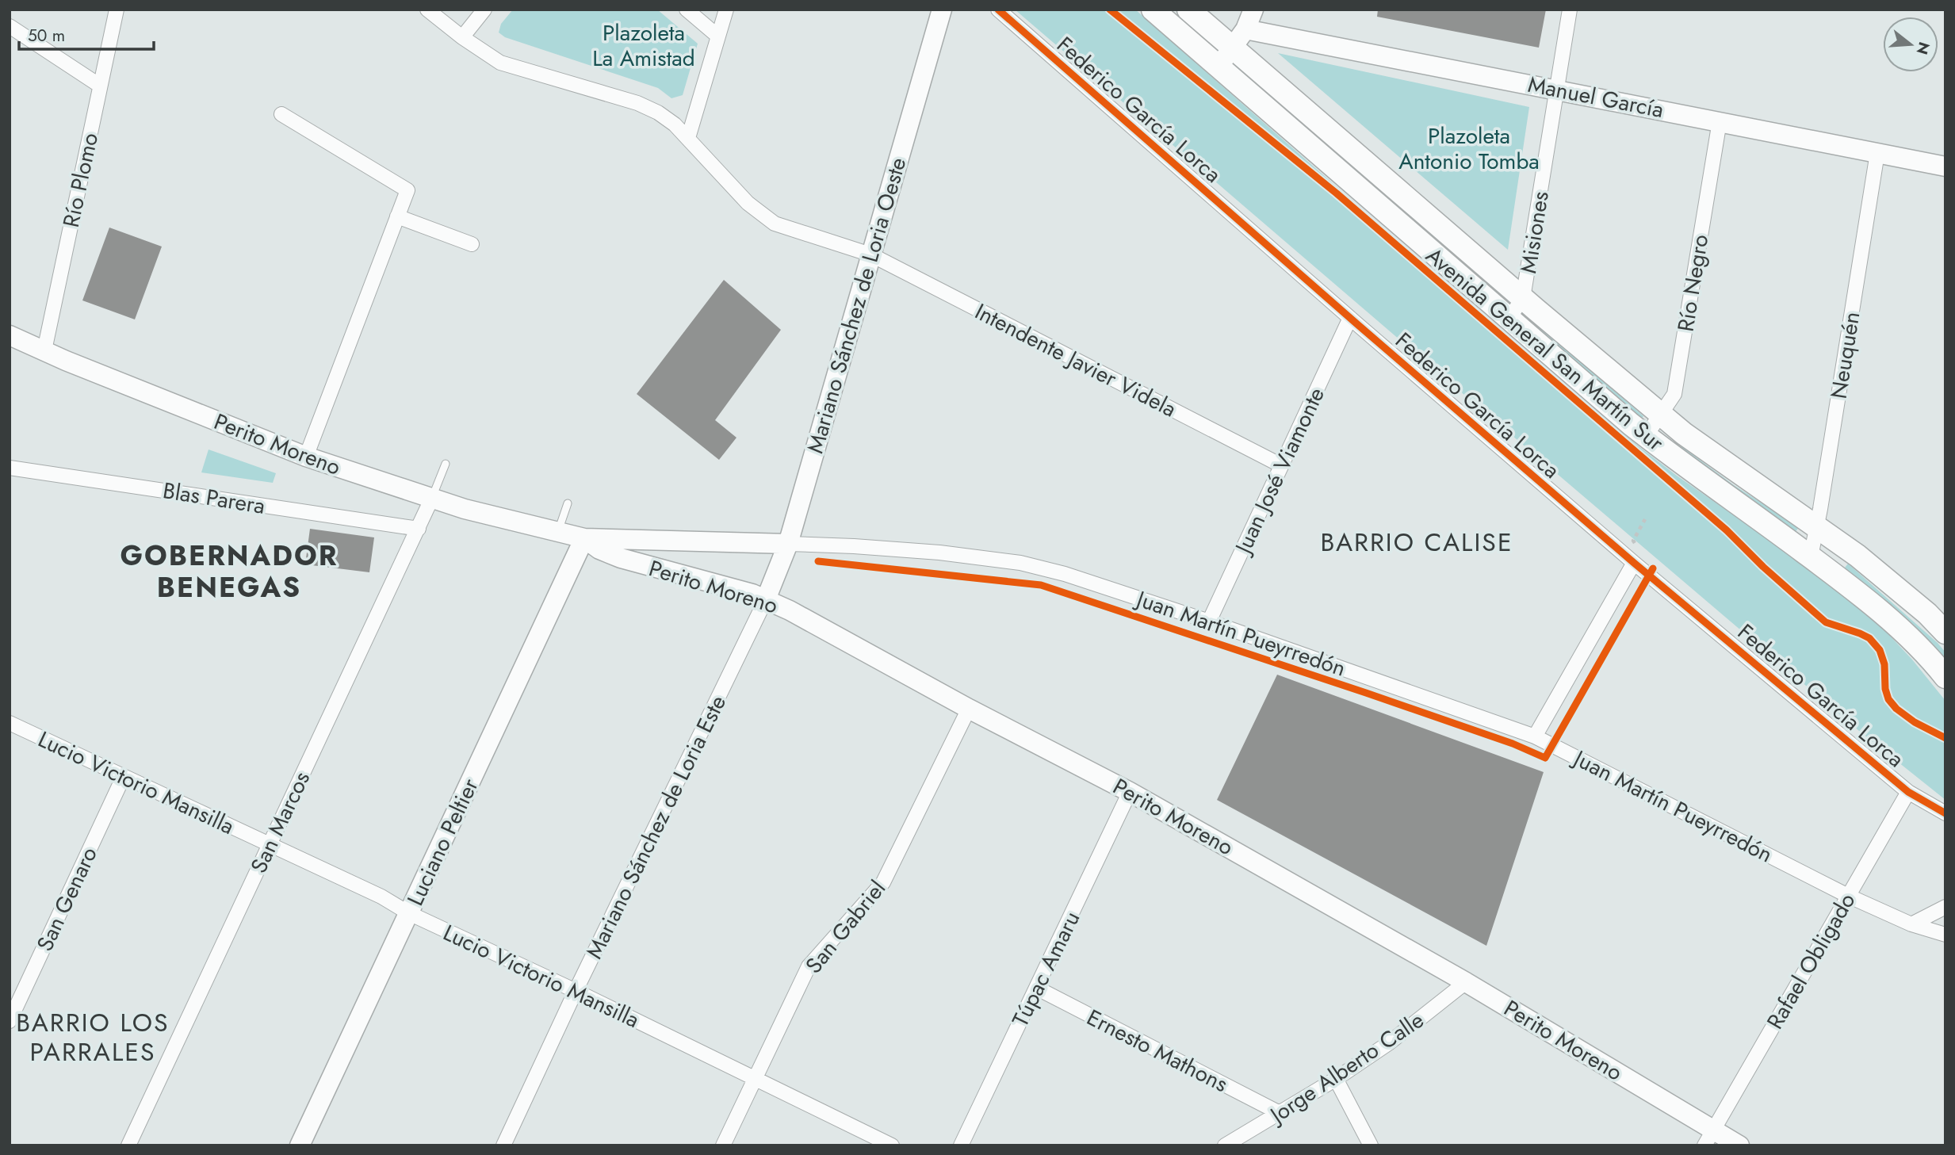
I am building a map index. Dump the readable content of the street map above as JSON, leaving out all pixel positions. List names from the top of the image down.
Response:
{
  "streets": {
    "main road": [
      "Manuel García",
      "Mariano Sánchez de Loria Oeste",
      "Avenida General San Martín Sur",
      "Perito Moreno",
      "Luciano Peltier"
    ],
    "street": [
      "Federico García Lorca",
      "Río Plomo",
      "Misiones",
      "Río Negro",
      "Neuquén",
      "Intendente Javier Videla",
      "Juan José Viamonte",
      "Blas Parera",
      "Juan Martín Pueyrredón",
      "Lucio Victorio Mansilla",
      "San Marcos",
      "Mariano Sánchez de Loria Este",
      "San Genaro",
      "San Gabriel",
      "Rafael Obligado",
      "Túpac Amaru",
      "Ernesto Mathons",
      "Jorge Alberto Calle"
    ]
  },
  "crossings": [
    ["Manuel García", "Misiones"],
    ["Manuel García", "Río Negro"],
    ["Manuel García", "Neuquén"],
    ["Federico García Lorca", "Juan José Viamonte"],
    ["Federico García Lorca", "Rafael Obligado"],
    ["Río Plomo", "Perito Moreno"],
    ["Misiones", "Avenida General San Martín Sur"],
    ["Río Negro", "Avenida General San Martín Sur"],
    ["Mariano Sánchez de Loria Oeste", "Intendente Javier Videla"],
    ["Mariano Sánchez de Loria Oeste", "Perito Moreno"],
    ["Mariano Sánchez de Loria Oeste", "Juan Martín Pueyrredón"],
    ["Mariano Sánchez de Loria Oeste", "Mariano Sánchez de Loria Este"],
    ["Avenida General San Martín Sur", "Neuquén"],
    ["Intendente Javier Videla", "Juan José Viamonte"],
    ["Perito Moreno", "Juan Martín Pueyrredón"],
    ["Perito Moreno", "San Marcos"],
    ["Perito Moreno", "Mariano Sánchez de Loria Este"],
    ["Perito Moreno", "Luciano Peltier"],
    ["Perito Moreno", "San Gabriel"],
    ["Perito Moreno", "Rafael Obligado"],
    ["Perito Moreno", "Túpac Amaru"],
    ["Perito Moreno", "Jorge Alberto Calle"],
    ["Juan José Viamonte", "Juan Martín Pueyrredón"],
    ["Blas Parera", "San Marcos"],
    ["Juan Martín Pueyrredón", "Rafael Obligado"],
    ["Lucio Victorio Mansilla", "San Marcos"],
    ["Lucio Victorio Mansilla", "Mariano Sánchez de Loria Este"],
    ["Lucio Victorio Mansilla", "Luciano Peltier"],
    ["Lucio Victorio Mansilla", "San Genaro"],
    ["Lucio Victorio Mansilla", "San Gabriel"],
    ["Túpac Amaru", "Ernesto Mathons"],
    ["Ernesto Mathons", "Jorge Alberto Calle"]
  ],
  "districts": ["BARRIO CALISE", "GOBERNADOR BENEGAS", "BARRIO LOS PARRALES"],
  "parks": ["Plazoleta La Amistad", "Plazoleta Antonio Tomba"],
  "scale_bar": "50 m",
  "north": "right"
}
